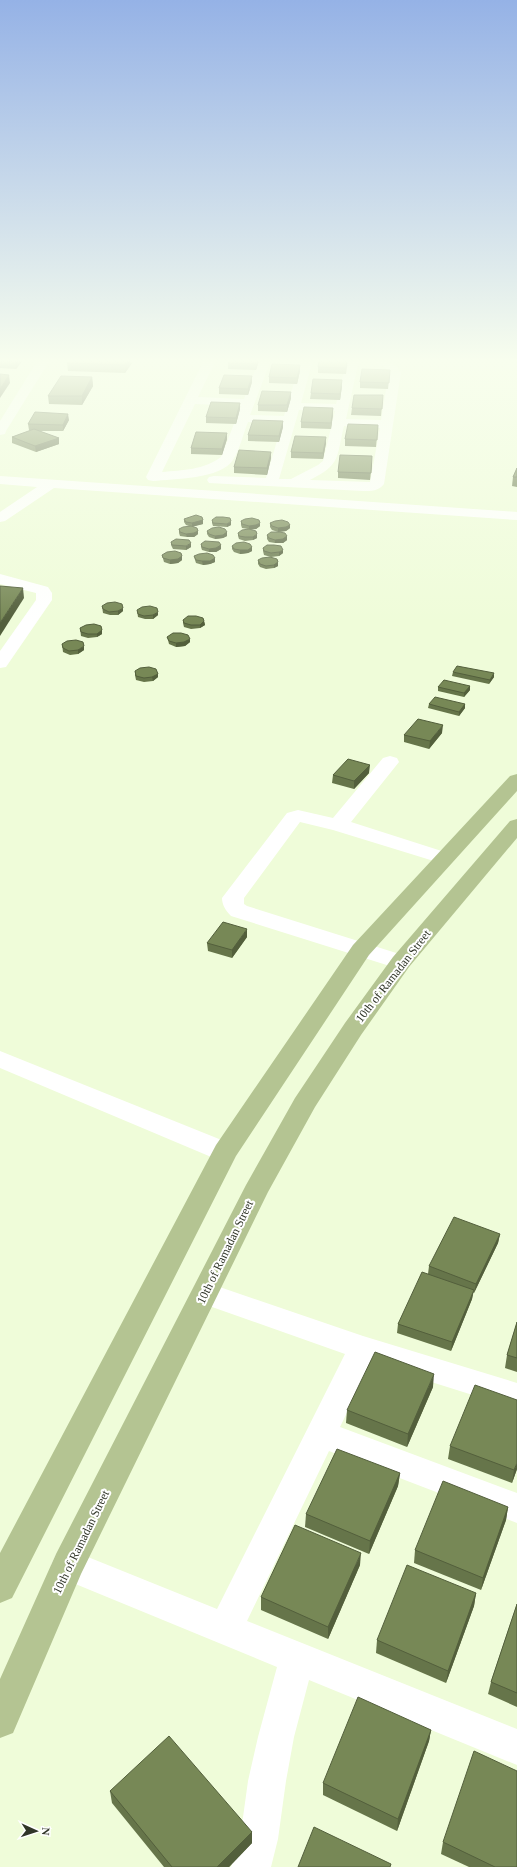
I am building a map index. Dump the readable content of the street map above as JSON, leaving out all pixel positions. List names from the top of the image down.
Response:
{
  "streets": {
    "main road": ["10th of Ramadan Street"]
  },
  "north": "right"
}
